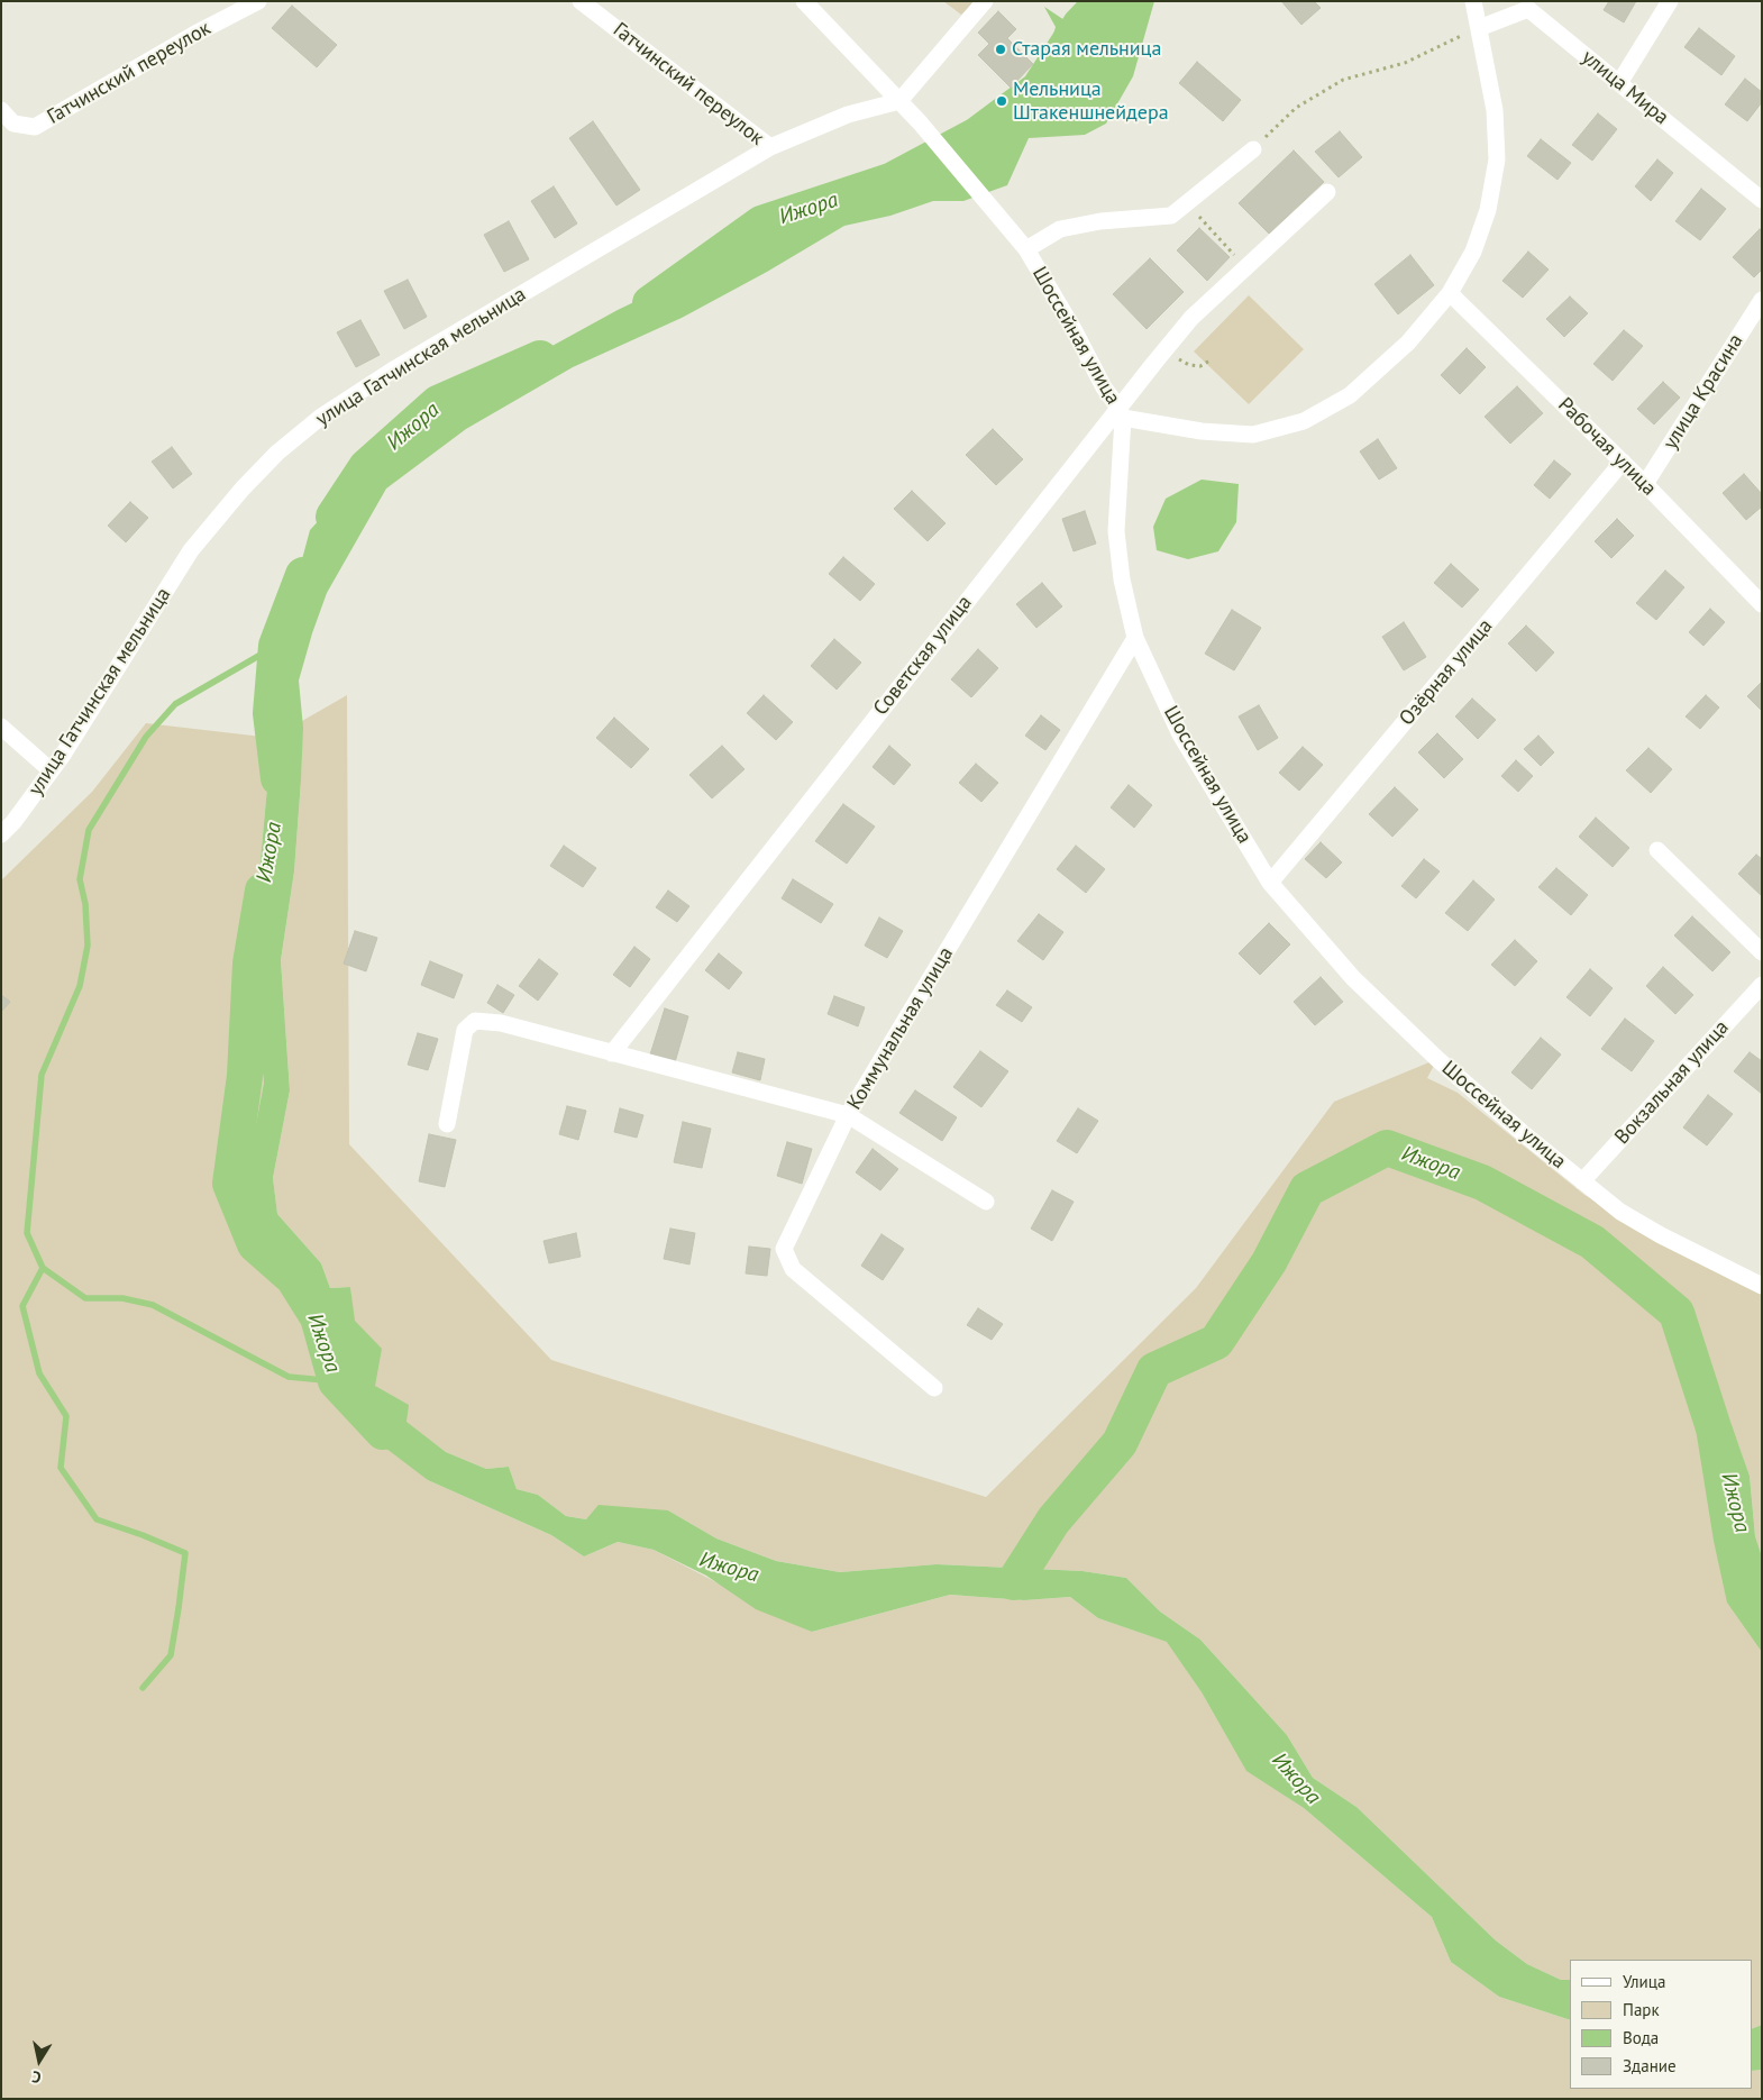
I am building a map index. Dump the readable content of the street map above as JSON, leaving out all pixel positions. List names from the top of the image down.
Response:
{
  "streets": {
    "street": [
      "Гатчинский переулок",
      "улица Мира",
      "Шоссейная улица",
      "улица Гатчинская мельница",
      "улица Красина",
      "Рабочая улица",
      "Советская улица",
      "Озёрная улица",
      "Коммунальная улица",
      "Вокзальная улица"
    ]
  },
  "crossings": [
    ["Гатчинский переулок", "улица Гатчинская мельница"],
    ["Шоссейная улица", "улица Гатчинская мельница"],
    ["Шоссейная улица", "Советская улица"],
    ["Шоссейная улица", "Озёрная улица"],
    ["Шоссейная улица", "Коммунальная улица"],
    ["Шоссейная улица", "Вокзальная улица"],
    ["улица Красина", "Рабочая улица"],
    ["Рабочая улица", "Озёрная улица"]
  ],
  "water": ["Ижора"],
  "places": ["Старая мельница", "Мельница Штакеншнейдера"],
  "legend": [
    "Улица",
    "Парк",
    "Вода",
    "Здание"
  ],
  "north": "bottom"
}
